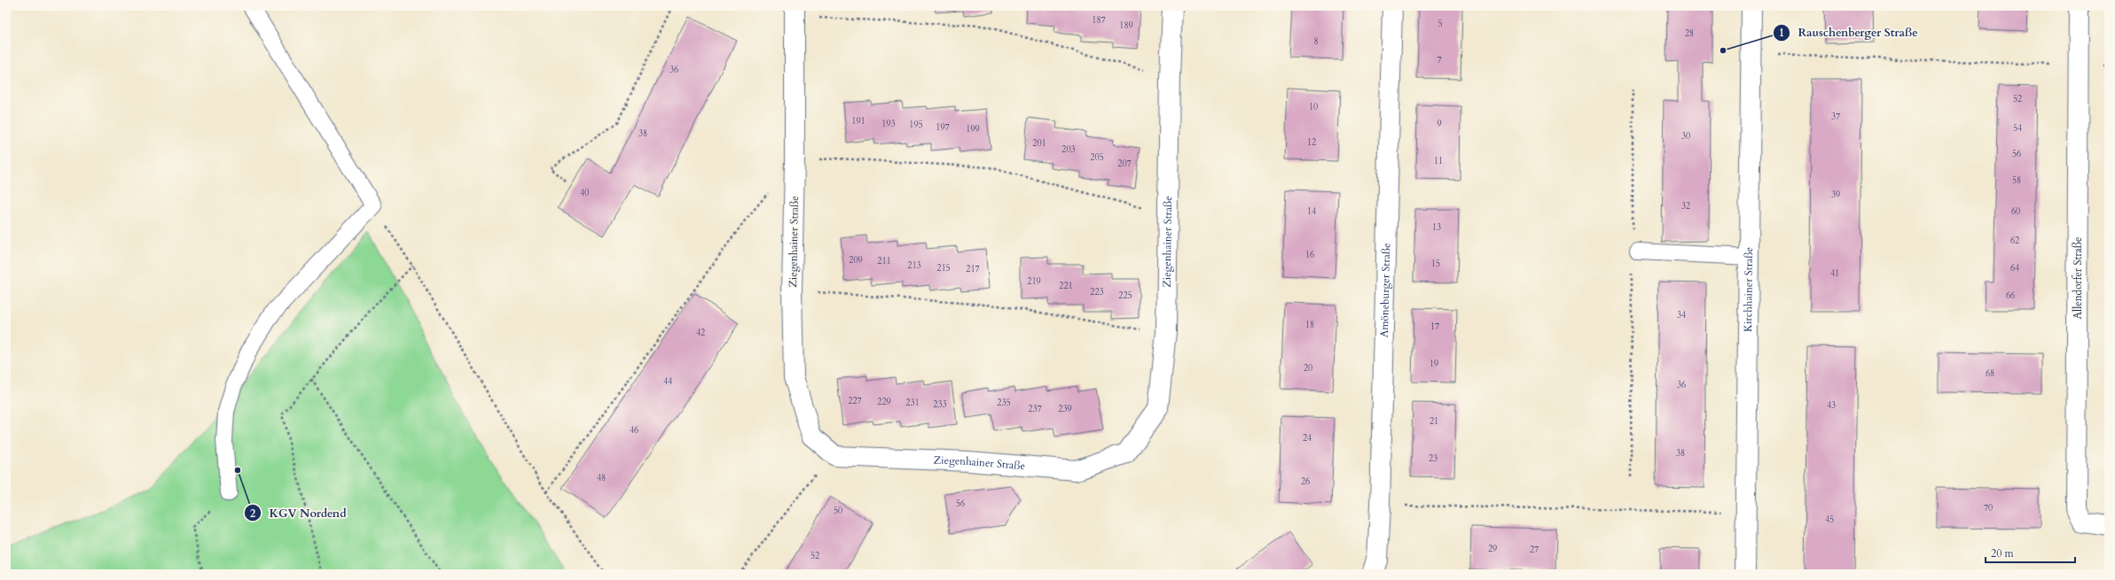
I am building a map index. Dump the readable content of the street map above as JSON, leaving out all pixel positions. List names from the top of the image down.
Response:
{
  "streets": {
    "street": [
      "Ziegenhainer Straße",
      "Allendorfer Straße",
      "Kirchhainer Straße",
      "Amöneburger Straße"
    ]
  },
  "places": ["Rauschenberger Straße", "KGV Nordend"],
  "house_numbers": [
    "187",
    "5",
    "189",
    "28",
    "8",
    "7",
    "36",
    "52",
    "10",
    "37",
    "191",
    "193",
    "9",
    "195",
    "197",
    "54",
    "199",
    "38",
    "30",
    "12",
    "201",
    "203",
    "56",
    "205",
    "11",
    "207",
    "58",
    "40",
    "39",
    "32",
    "14",
    "60",
    "13",
    "62",
    "16",
    "209",
    "211",
    "15",
    "213",
    "215",
    "64",
    "217",
    "41",
    "219",
    "221",
    "223",
    "225",
    "66",
    "34",
    "18",
    "17",
    "42",
    "19",
    "20",
    "68",
    "44",
    "36",
    "227",
    "229",
    "231",
    "235",
    "233",
    "43",
    "237",
    "239",
    "21",
    "46",
    "24",
    "38",
    "23",
    "48",
    "26",
    "56",
    "70",
    "50",
    "45",
    "29",
    "27",
    "52"
  ],
  "scale_bar": "20 m"
}
